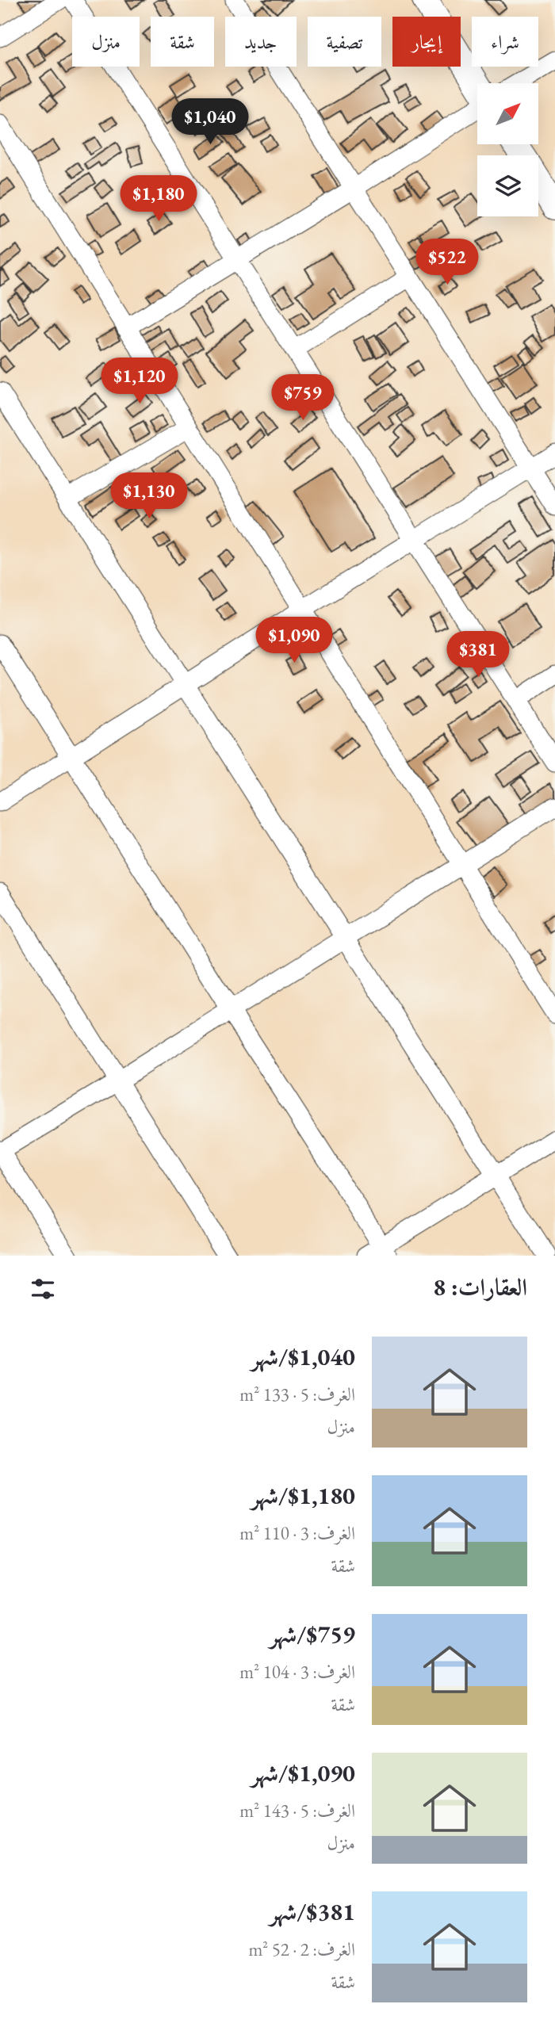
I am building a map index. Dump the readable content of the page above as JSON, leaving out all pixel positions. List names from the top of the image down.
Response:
{
  "north": "top right",
  "page": {
    "chip": [
      "شراء",
      "إيجار",
      "تصفية",
      "جديد",
      "شقة",
      "منزل"
    ],
    "price": [
      "$1,040",
      "$1,180",
      "$522",
      "$1,120",
      "$759",
      "$1,130",
      "$1,090",
      "$381"
    ],
    "heading": "العقارات: 8",
    "list": [
      {
        "name": "$1,040/شهر",
        "note": "الغرف: 5 · 133 m² · منزل"
      },
      {
        "name": "$1,180/شهر",
        "note": "الغرف: 3 · 110 m² · شقة"
      },
      {
        "name": "$759/شهر",
        "note": "الغرف: 3 · 104 m² · شقة"
      },
      {
        "name": "$1,090/شهر",
        "note": "الغرف: 5 · 143 m² · منزل"
      },
      {
        "name": "$381/شهر",
        "note": "الغرف: 2 · 52 m² · شقة"
      }
    ]
  }
}
